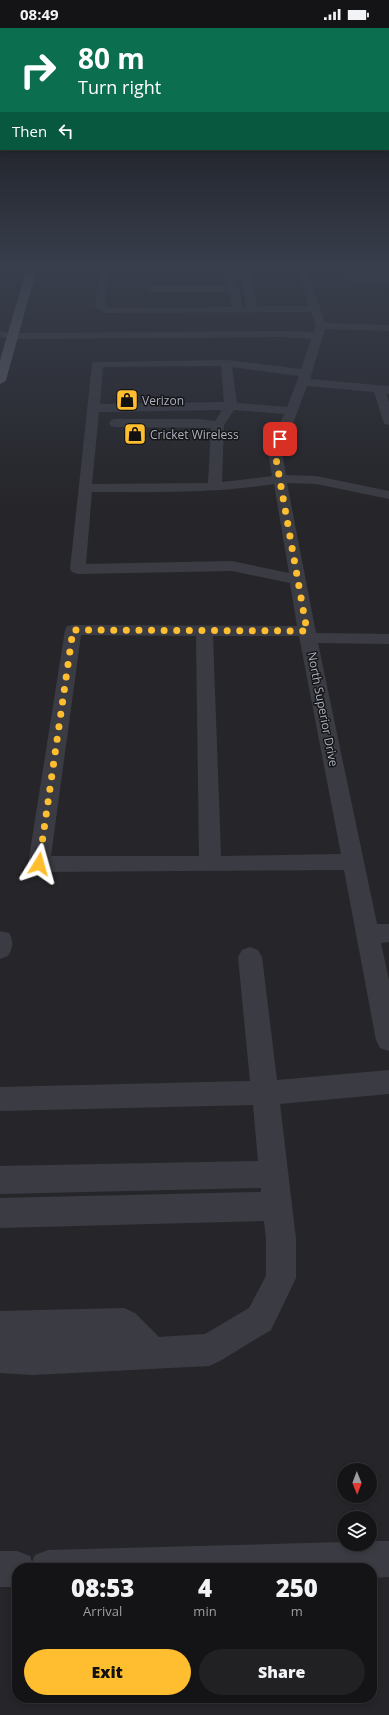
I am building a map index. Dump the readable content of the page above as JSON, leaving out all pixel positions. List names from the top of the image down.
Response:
{
  "streets": {
    "street": ["North Superior Drive"]
  },
  "places": {
    "shop": ["Verizon", "Cricket Wireless"]
  },
  "north": "bottom",
  "page": {
    "status": "08:49",
    "turn": ["80 m", "Turn right"],
    "then": "Then",
    "eta": [
      "08:53",
      "Arrival",
      "4",
      "min",
      "250",
      "m"
    ],
    "buttons": ["Exit", "Share"]
  }
}
